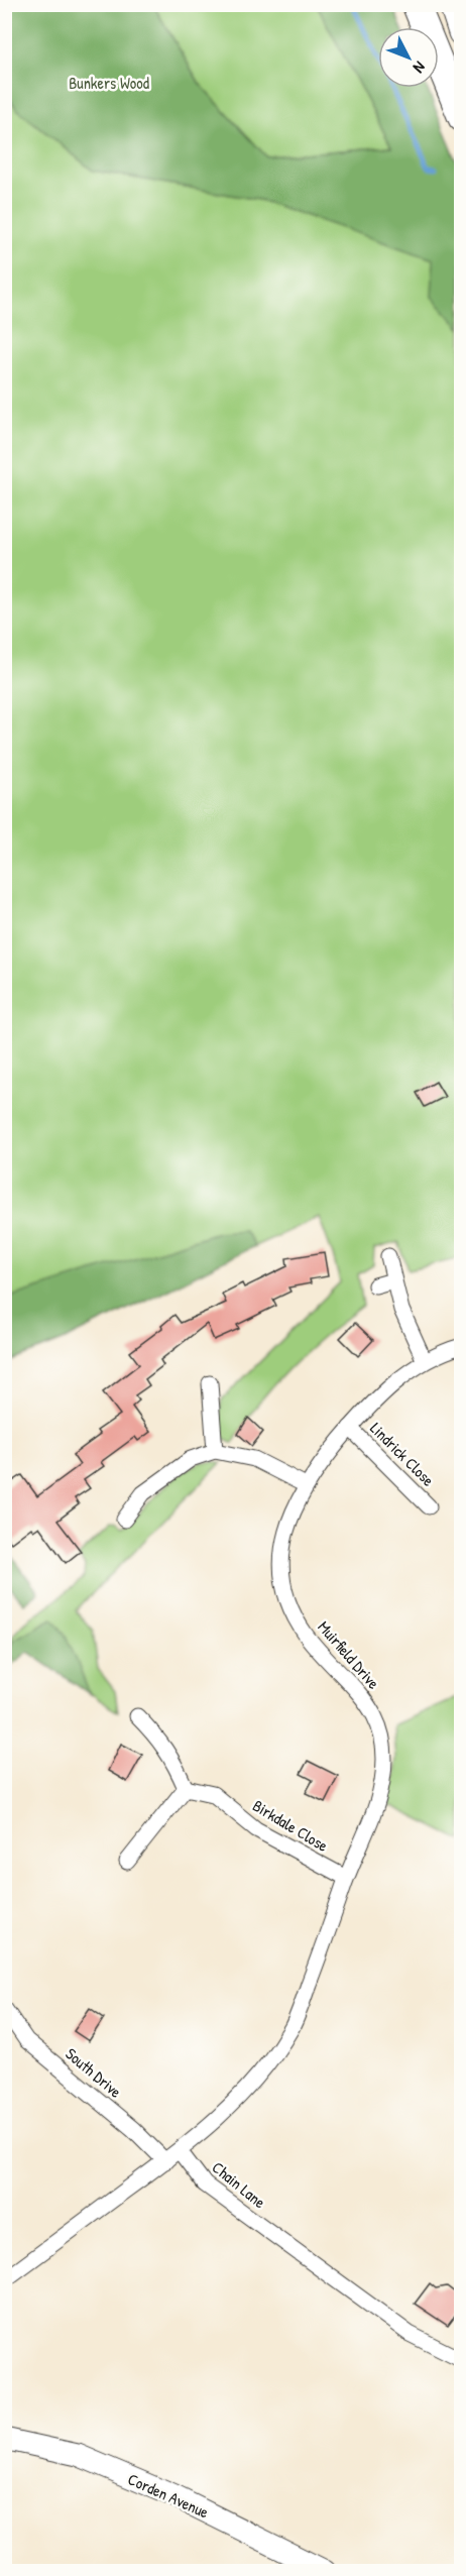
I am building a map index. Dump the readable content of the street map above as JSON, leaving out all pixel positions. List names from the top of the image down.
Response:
{
  "streets": {
    "main road": ["Corden Avenue"],
    "street": [
      "Lindrick Close",
      "Muirfield Drive",
      "Birkdale Close",
      "South Drive",
      "Chain Lane"
    ]
  },
  "crossings": [
    ["Lindrick Close", "Muirfield Drive"],
    ["Muirfield Drive", "Birkdale Close"],
    ["Muirfield Drive", "Chain Lane"]
  ],
  "parks": ["Bunkers Wood"],
  "north": "bottom right"
}
